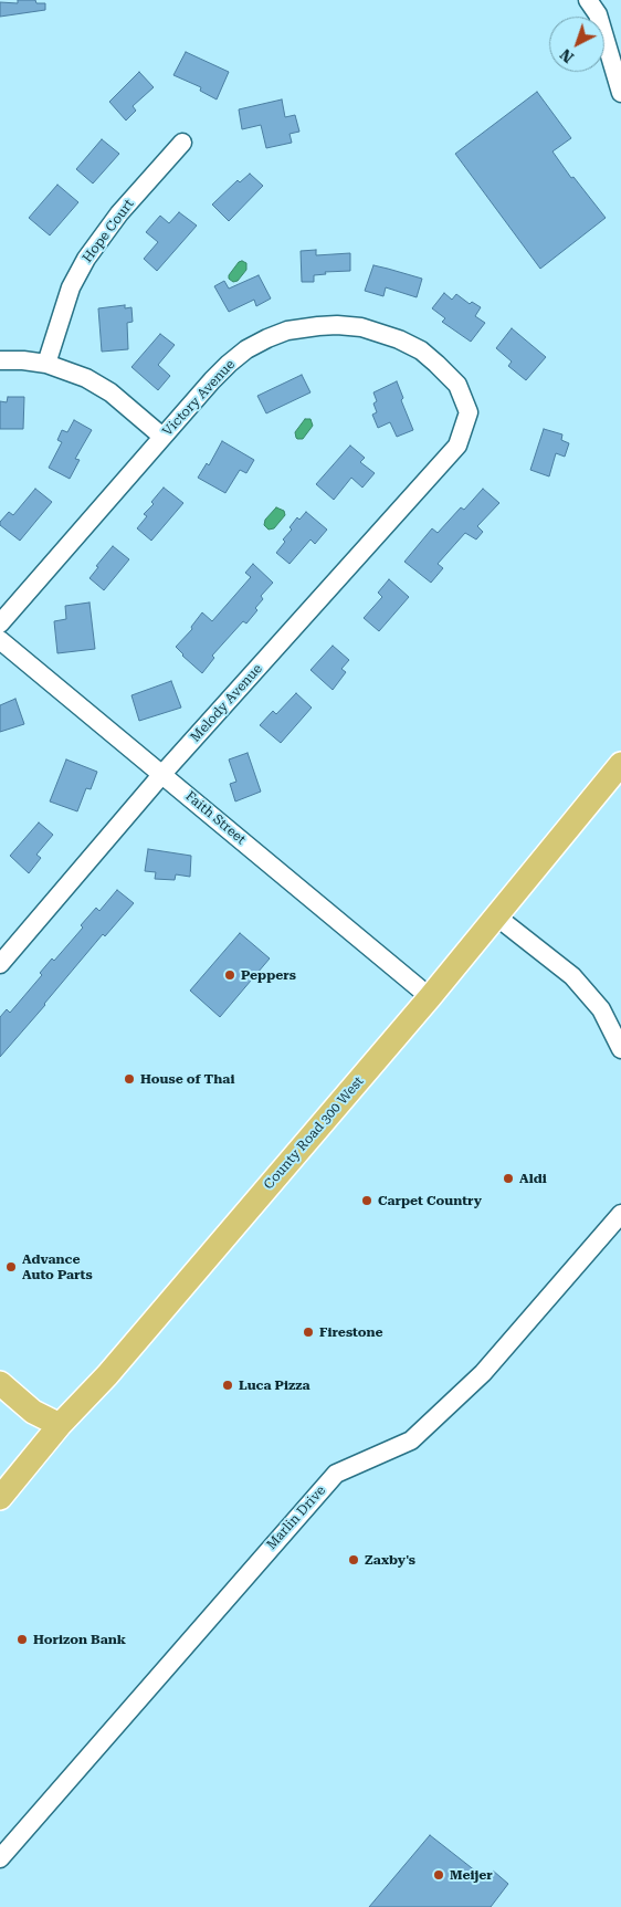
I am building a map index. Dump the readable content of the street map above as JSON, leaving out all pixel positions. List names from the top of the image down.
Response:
{
  "streets": {
    "main road": ["County Road 300 West"],
    "street": [
      "Hope Court",
      "Victory Avenue",
      "Melody Avenue",
      "Faith Street",
      "Marlin Drive"
    ]
  },
  "crossings": [
    ["Victory Avenue", "Melody Avenue"],
    ["Melody Avenue", "Faith Street"],
    ["Faith Street", "County Road 300 West"]
  ],
  "places": [
    "Peppers",
    "House of Thai",
    "Aldi",
    "Carpet Country",
    "Advance Auto Parts",
    "Firestone",
    "Luca Pizza",
    "Zaxby's",
    "Horizon Bank",
    "Meijer"
  ],
  "north": "bottom left"
}
